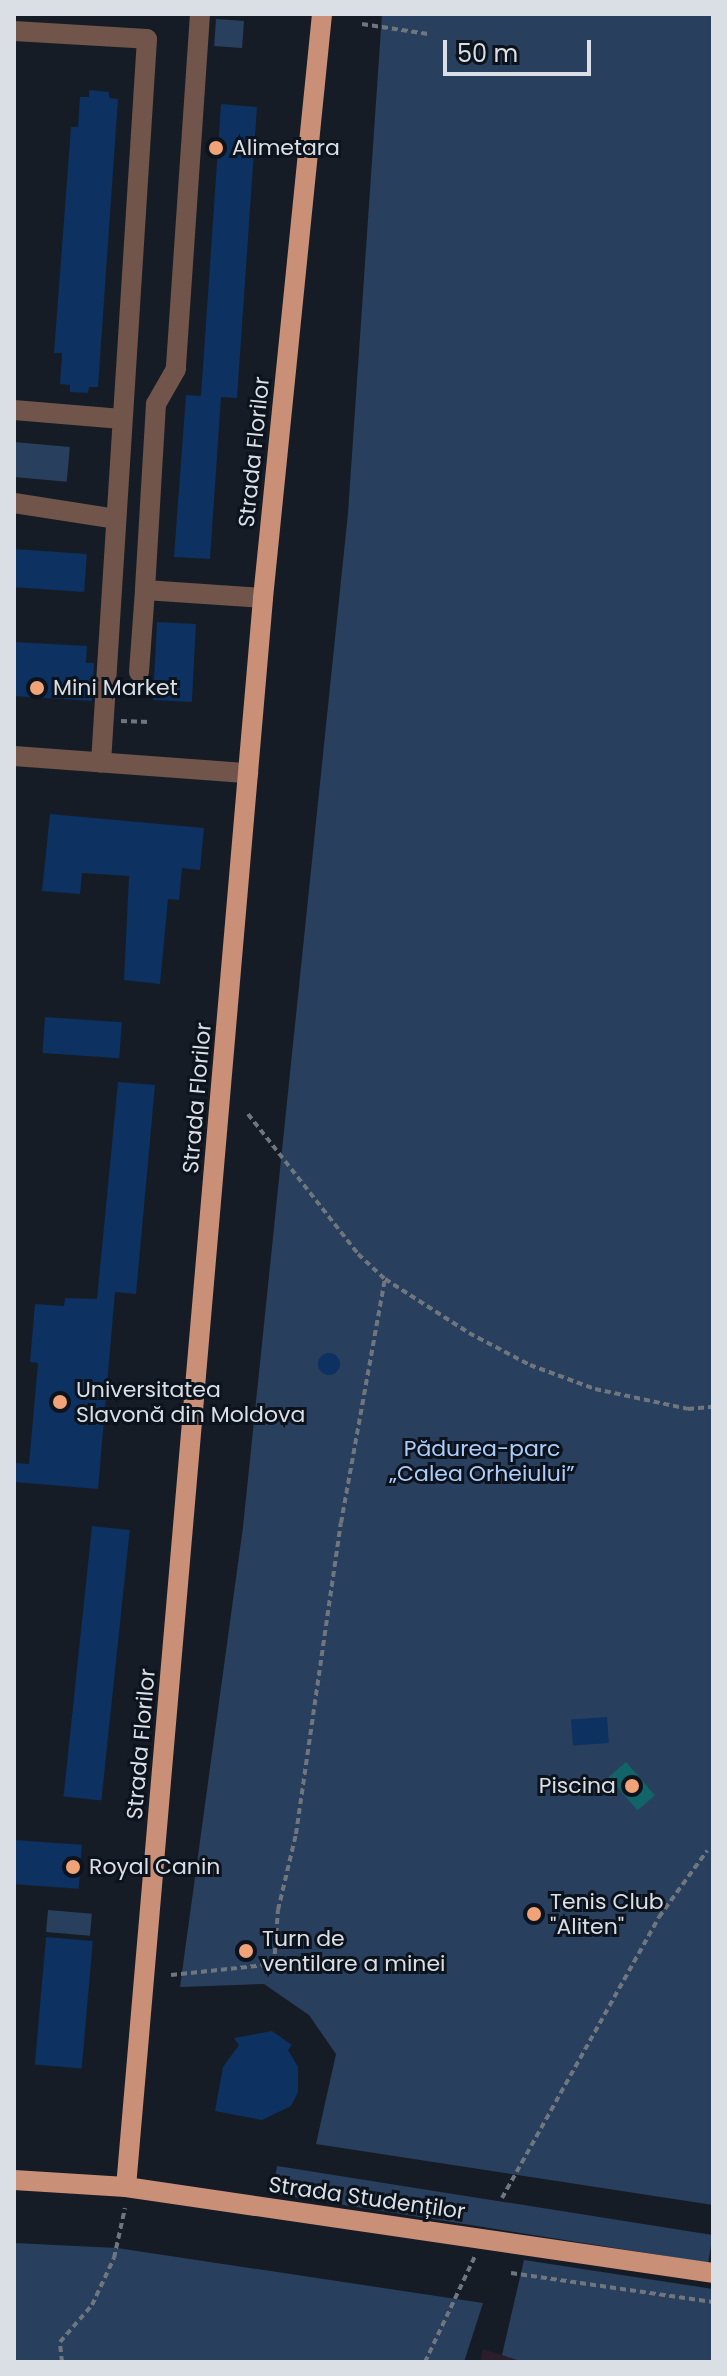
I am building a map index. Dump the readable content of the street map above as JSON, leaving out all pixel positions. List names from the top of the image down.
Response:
{
  "streets": {
    "main road": ["Strada Florilor", "Strada Studenților"]
  },
  "crossings": [
    ["Strada Florilor", "Strada Studenților"]
  ],
  "parks": ["Pădurea-parc „Calea Orheiului”"],
  "places": [
    "Alimetara",
    "Mini Market",
    "Universitatea Slavonă din Moldova",
    "Piscina",
    "Royal Canin",
    "Tenis Club \"Aliten\"",
    "Turn de ventilare a minei"
  ],
  "scale_bar": "50 m"
}
